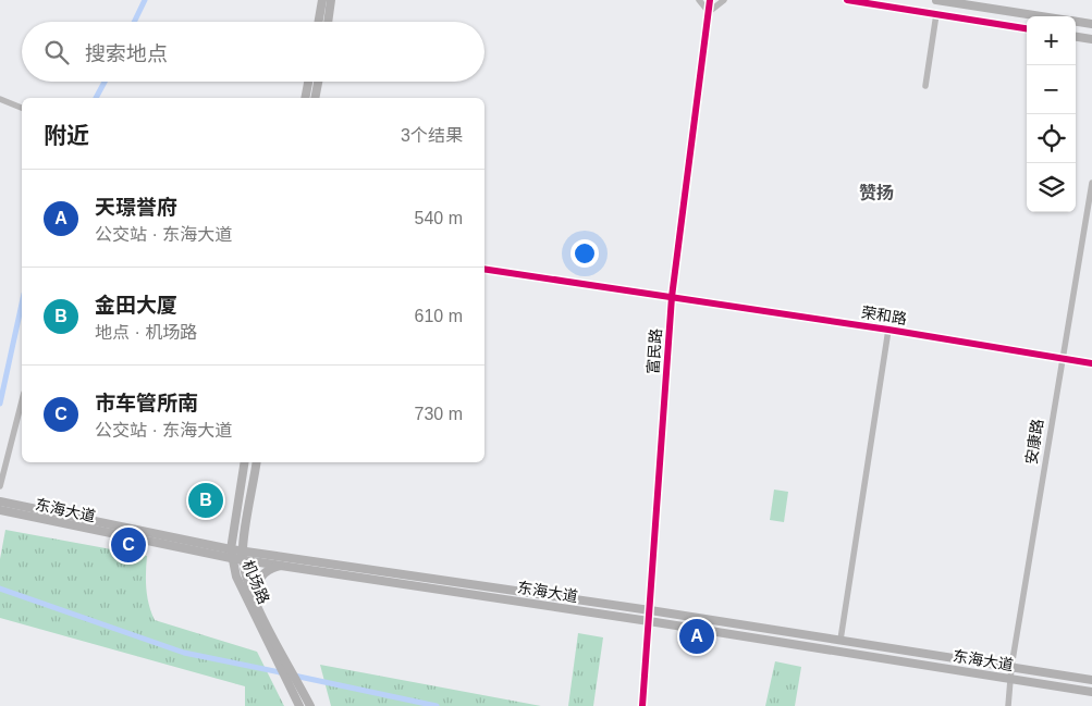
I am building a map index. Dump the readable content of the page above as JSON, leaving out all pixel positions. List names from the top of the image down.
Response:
{
  "streets": {
    "main road": ["东海大道", "机场路"],
    "street": ["荣和路", "富民路", "安康路"]
  },
  "crossings": [
    ["荣和路", "富民路"],
    ["荣和路", "安康路"],
    ["富民路", "东海大道"],
    ["安康路", "东海大道"],
    ["东海大道", "机场路"]
  ],
  "districts": ["赞扬"],
  "page": {
    "map_buttons": ["+", "−"],
    "search": "搜索地点",
    "heading": ["附近", "3个结果"],
    "list": [
      {
        "mark": "A",
        "name": "天璟誉府",
        "note": "公交站 · 东海大道",
        "value": "540 m"
      },
      {
        "mark": "B",
        "name": "金田大厦",
        "note": "地点 · 机场路",
        "value": "610 m"
      },
      {
        "mark": "C",
        "name": "市车管所南",
        "note": "公交站 · 东海大道",
        "value": "730 m"
      }
    ],
    "pins": ["B", "C", "A"]
  }
}
